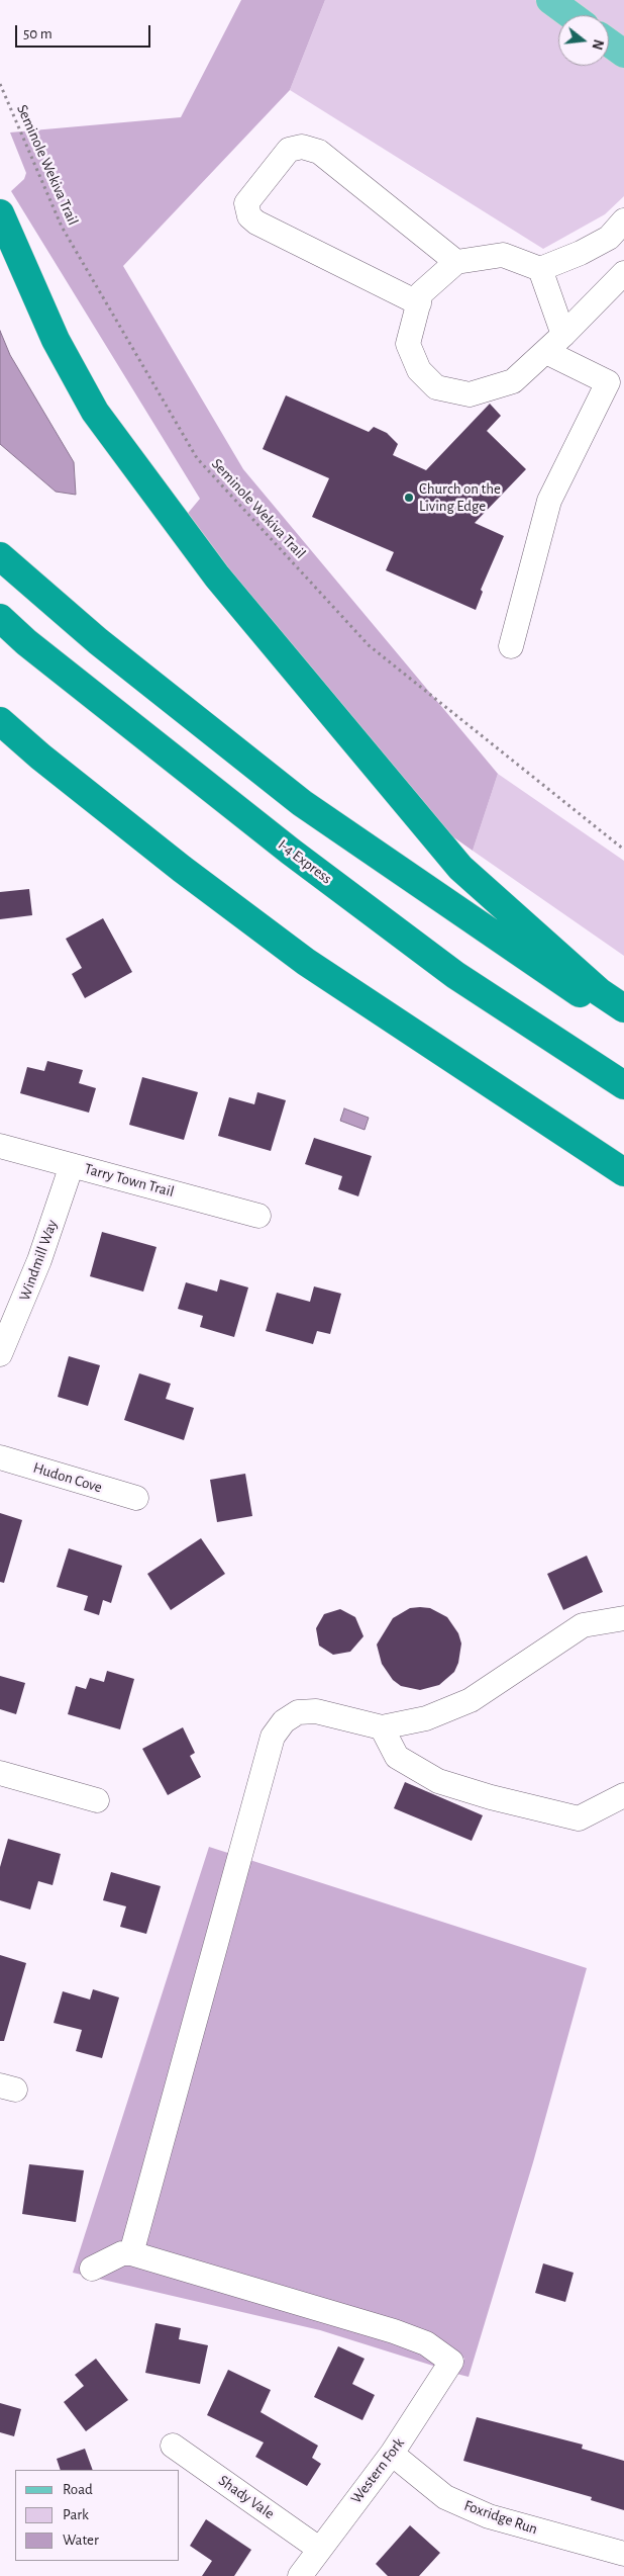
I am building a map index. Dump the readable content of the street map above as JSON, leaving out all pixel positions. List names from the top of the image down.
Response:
{
  "streets": {
    "highway": ["I-4 Express"],
    "street": [
      "Tarry Town Trail",
      "Windmill Way",
      "Hudon Cove",
      "Western Fork",
      "Shady Vale",
      "Foxridge Run"
    ],
    "path": ["Seminole Wekiva Trail"]
  },
  "crossings": [
    ["Tarry Town Trail", "Windmill Way"],
    ["Western Fork", "Shady Vale"],
    ["Western Fork", "Foxridge Run"]
  ],
  "places": ["Church on the Living Edge"],
  "legend": ["Road", "Park", "Water"],
  "scale_bar": "50 m",
  "north": "right"
}
